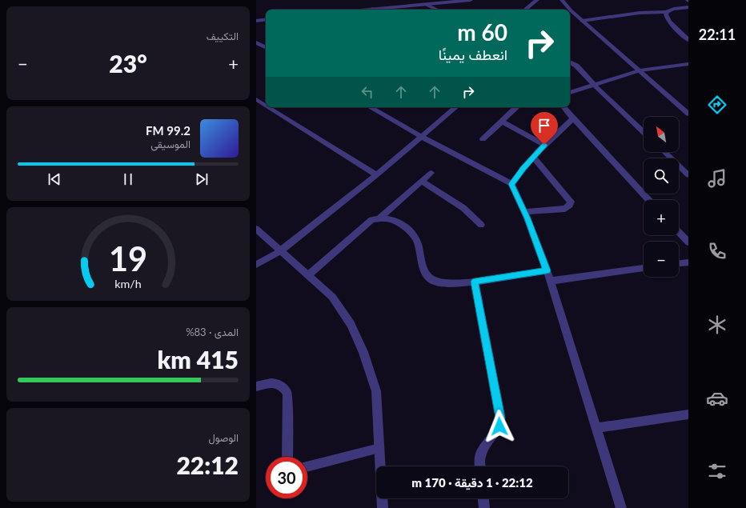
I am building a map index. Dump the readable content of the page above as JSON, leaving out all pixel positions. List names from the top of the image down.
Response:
{
  "north": "top left",
  "page": {
    "tabs": "22:11",
    "tile": [
      "التكييف",
      ["المدى · 83%", "415 km"],
      ["الوصول", "22:12"]
    ],
    "turn": ["60 m", "انعطف يمينًا"],
    "heat": ["−", "23°", "+"],
    "map_buttons": ["+", "−"],
    "song": ["99.2 FM", "الموسيقى"],
    "limit": "30",
    "trip": "22:12 · 1 دقيقة · 170 m",
    "gauge": ["19", "km/h"]
  }
}
